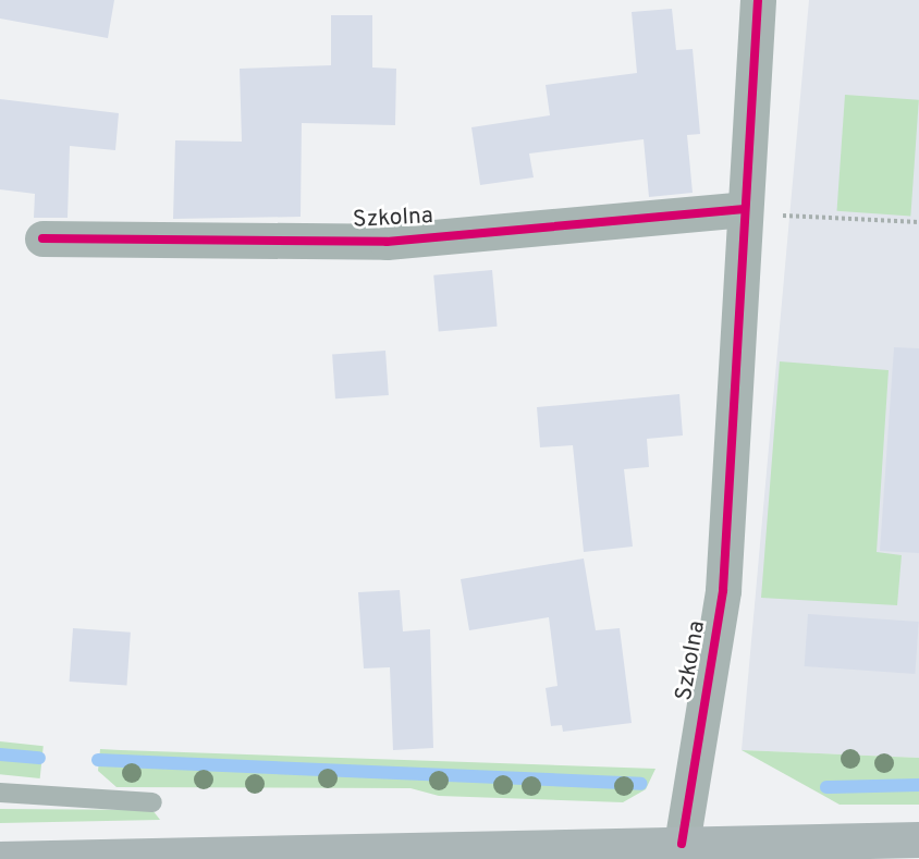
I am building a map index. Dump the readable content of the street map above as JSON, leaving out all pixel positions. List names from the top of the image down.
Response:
{
  "streets": {
    "street": ["Szkolna"]
  }
}
